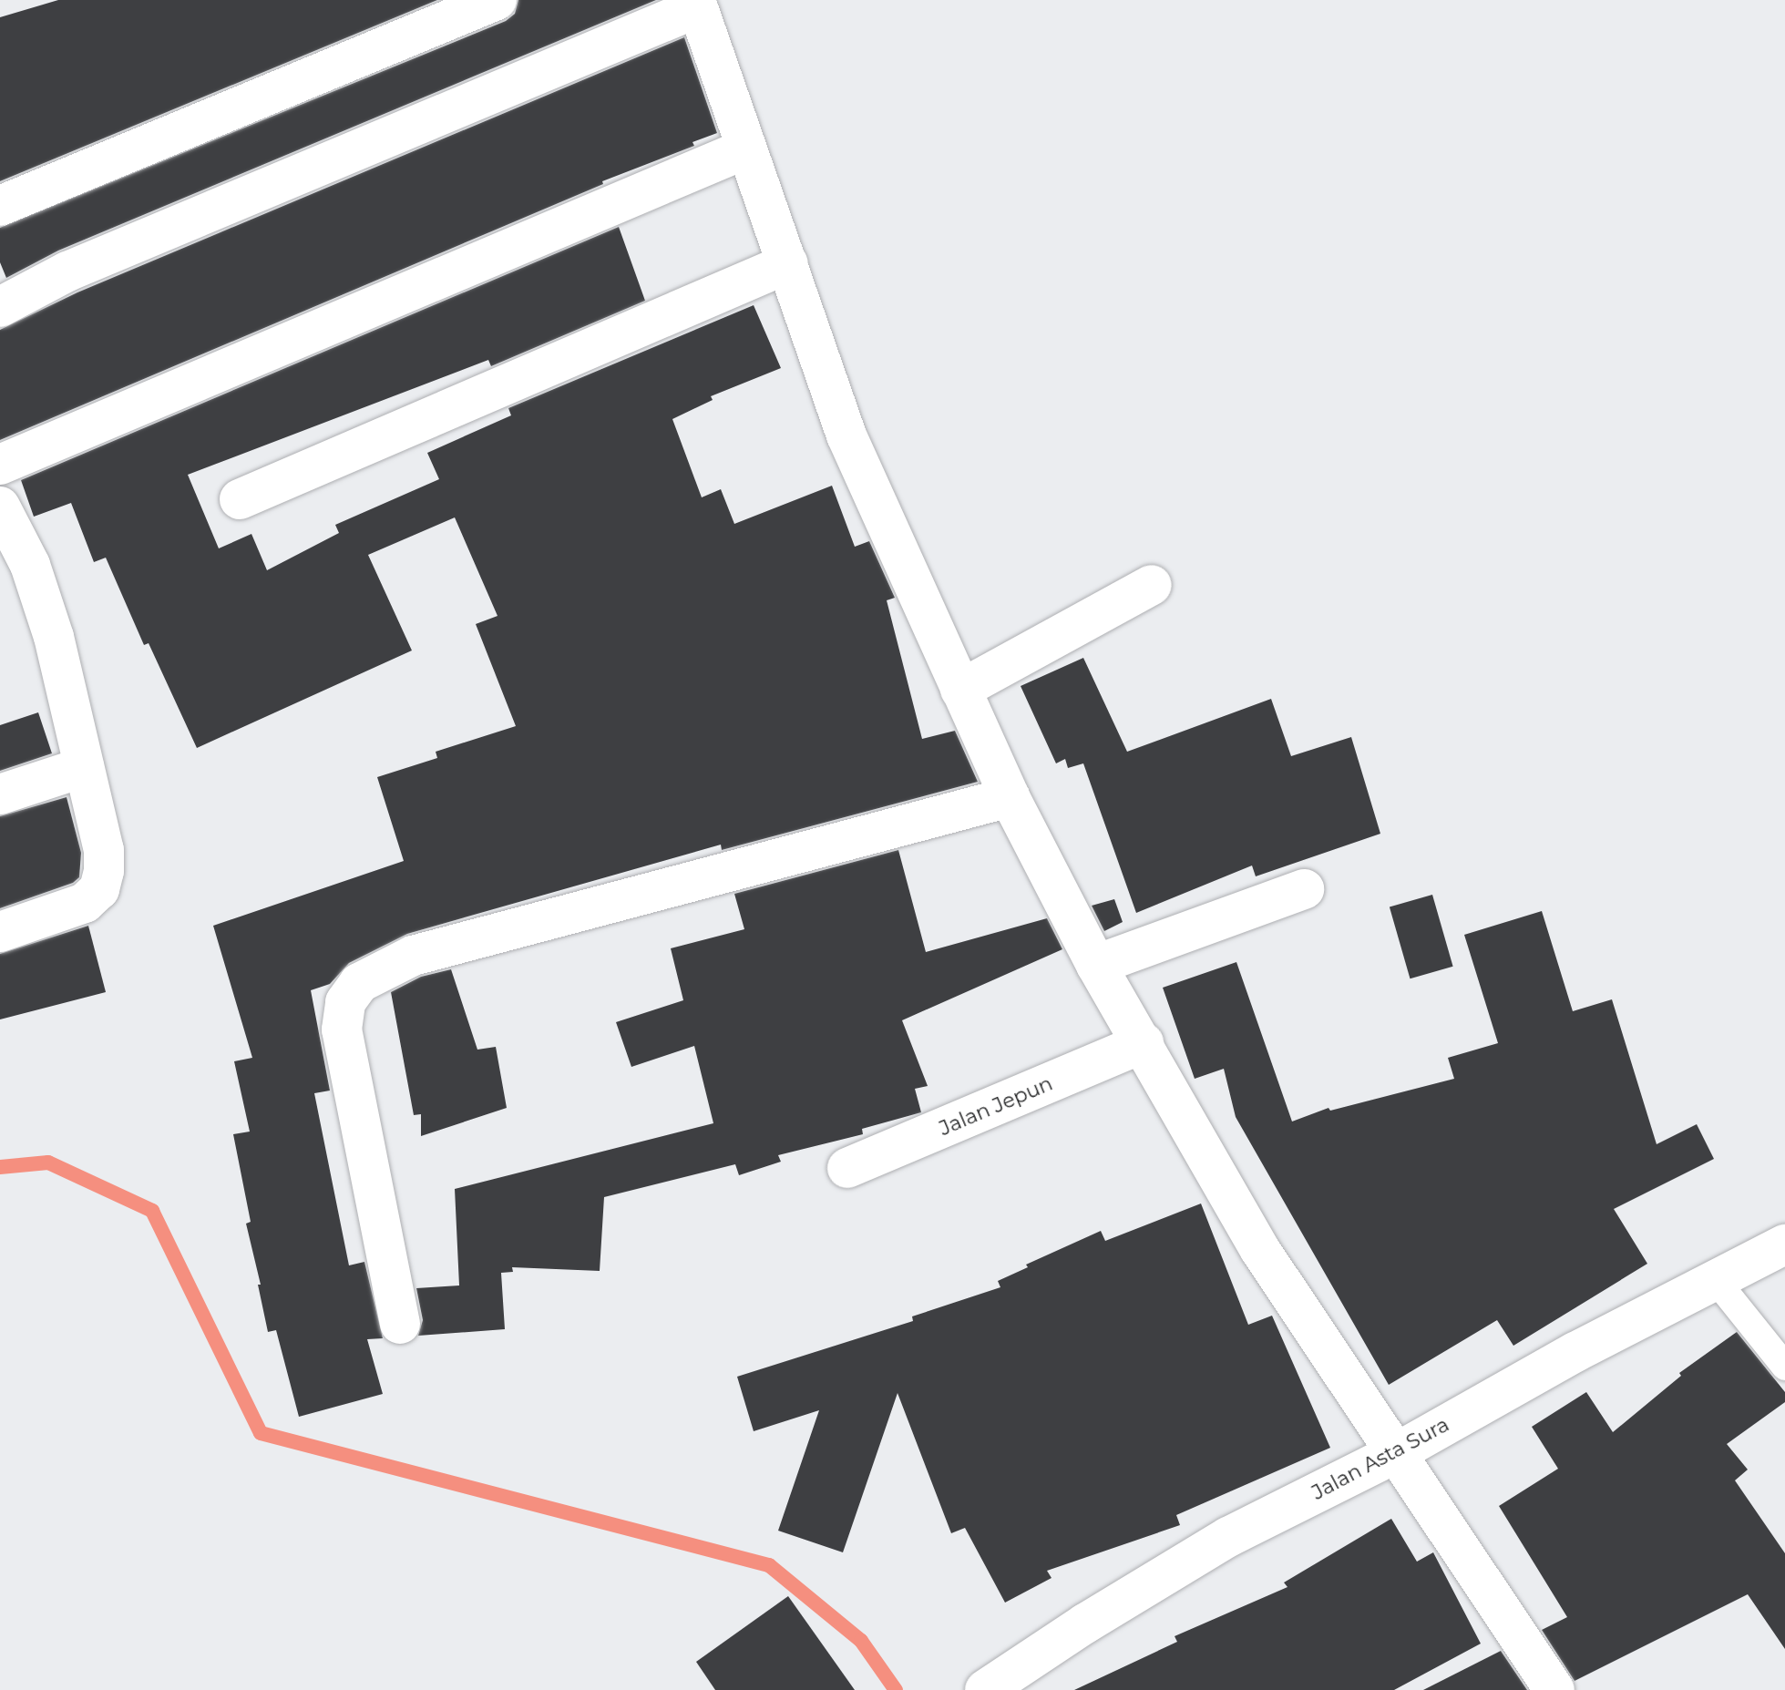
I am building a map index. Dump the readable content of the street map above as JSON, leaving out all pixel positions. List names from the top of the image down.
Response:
{
  "streets": {
    "street": ["Jalan Jepun", "Jalan Asta Sura"]
  }
}
